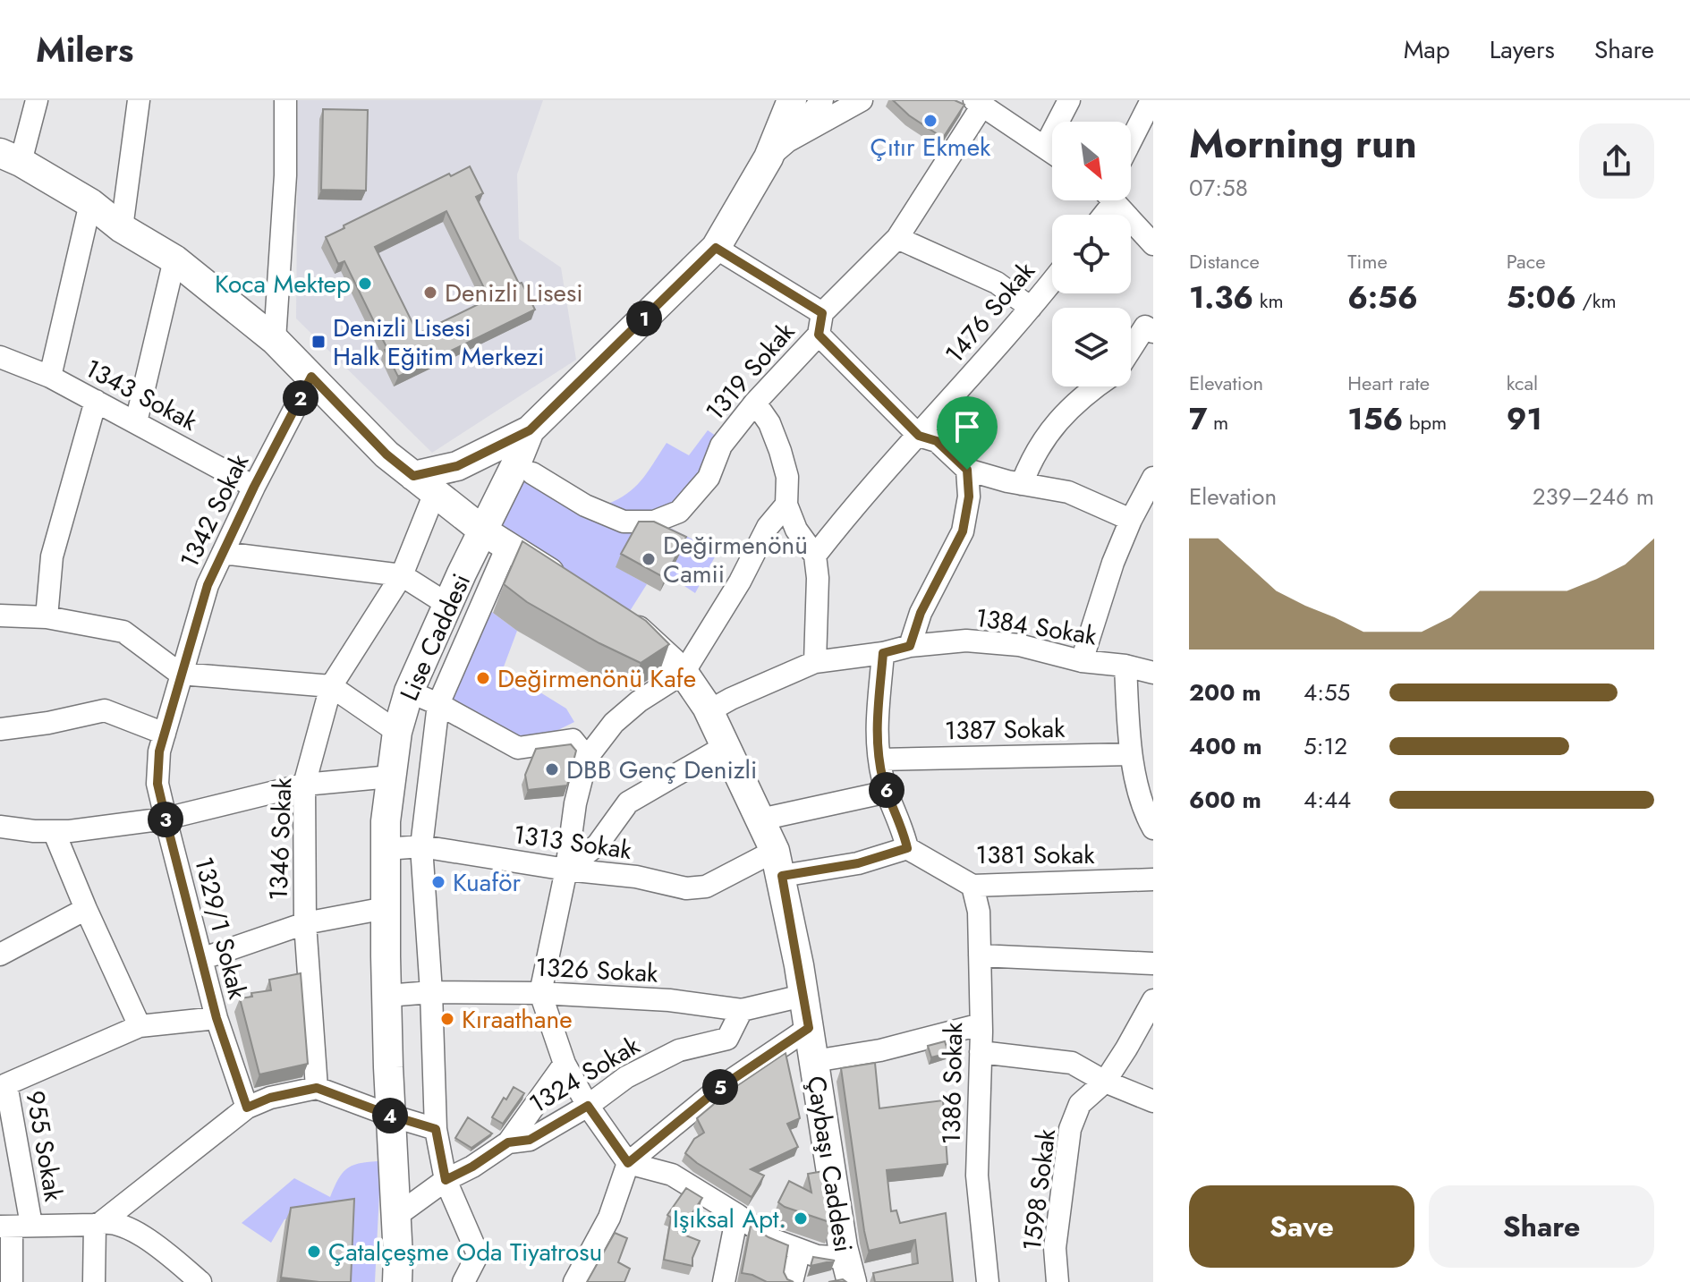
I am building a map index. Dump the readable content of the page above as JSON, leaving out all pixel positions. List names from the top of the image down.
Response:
{
  "streets": {
    "main road": ["Lise Caddesi", "Çaybaşı Caddesi"],
    "street": [
      "1476 Sokak",
      "1319 Sokak",
      "1343 Sokak",
      "1342 Sokak",
      "1384 Sokak",
      "1387 Sokak",
      "1346 Sokak",
      "1313 Sokak",
      "1381 Sokak",
      "1329/1 Sokak",
      "1326 Sokak",
      "1324 Sokak",
      "1386 Sokak",
      "955 Sokak",
      "1598 Sokak"
    ]
  },
  "crossings": [
    ["1343 Sokak", "1342 Sokak"],
    ["1342 Sokak", "1329/1 Sokak"],
    ["1384 Sokak", "Çaybaşı Caddesi"],
    ["Lise Caddesi", "1313 Sokak"],
    ["Lise Caddesi", "1326 Sokak"],
    ["Lise Caddesi", "1324 Sokak"],
    ["1313 Sokak", "Çaybaşı Caddesi"],
    ["1381 Sokak", "1386 Sokak"],
    ["1329/1 Sokak", "955 Sokak"],
    ["1326 Sokak", "1324 Sokak"],
    ["1326 Sokak", "Çaybaşı Caddesi"]
  ],
  "places": {
    "other": [
      "Çıtır Ekmek",
      "Koca Mektep",
      "Denizli Lisesi",
      "Değirmenönü Camii",
      "Değirmenönü Kafe",
      "DBB Genç Denizli",
      "Kuaför",
      "Kıraathane",
      "Işıksal Apt.",
      "Çatalçeşme Oda Tiyatrosu"
    ],
    "transit": ["Denizli Lisesi Halk Eğitim Merkezi"]
  },
  "north": "bottom right",
  "page": {
    "header": "Milers",
    "nav": ["Map", "Layers", "Share"],
    "heading": ["Morning run", "07:58"],
    "stats": [
      ["Distance", "1.36 km"],
      ["Time", "6:56"],
      ["Pace", "5:06 /km"],
      ["Elevation", "7 m"],
      ["Heart rate", "156 bpm"],
      ["kcal", "91"]
    ],
    "pins": [
      "1",
      "2",
      "6",
      "3",
      "5",
      "4"
    ],
    "chart": ["Elevation", "239–246 m"],
    "list": [
      {
        "name": "200 m",
        "note": "4:55"
      },
      {
        "name": "400 m",
        "note": "5:12"
      },
      {
        "name": "600 m",
        "note": "4:44"
      }
    ],
    "buttons": ["Save", "Share"]
  }
}
